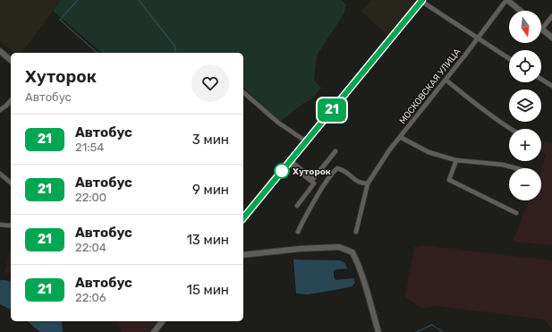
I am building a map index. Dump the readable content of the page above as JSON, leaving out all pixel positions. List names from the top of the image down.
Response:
{
  "streets": {
    "street": ["МОСКОВСКАЯ УЛИЦА"]
  },
  "places": ["Хуторок"],
  "lines": ["bus line 21"],
  "north": "bottom",
  "page": {
    "on_map": "21",
    "map_buttons": ["+", "−"],
    "heading": ["Хуторок", "Автобус"],
    "list": [
      {
        "mark": "21",
        "name": "Автобус",
        "note": "21:54",
        "value": "3 мин"
      },
      {
        "mark": "21",
        "name": "Автобус",
        "note": "22:00",
        "value": "9 мин"
      },
      {
        "mark": "21",
        "name": "Автобус",
        "note": "22:04",
        "value": "13 мин"
      },
      {
        "mark": "21",
        "name": "Автобус",
        "note": "22:06",
        "value": "15 мин"
      }
    ]
  }
}
